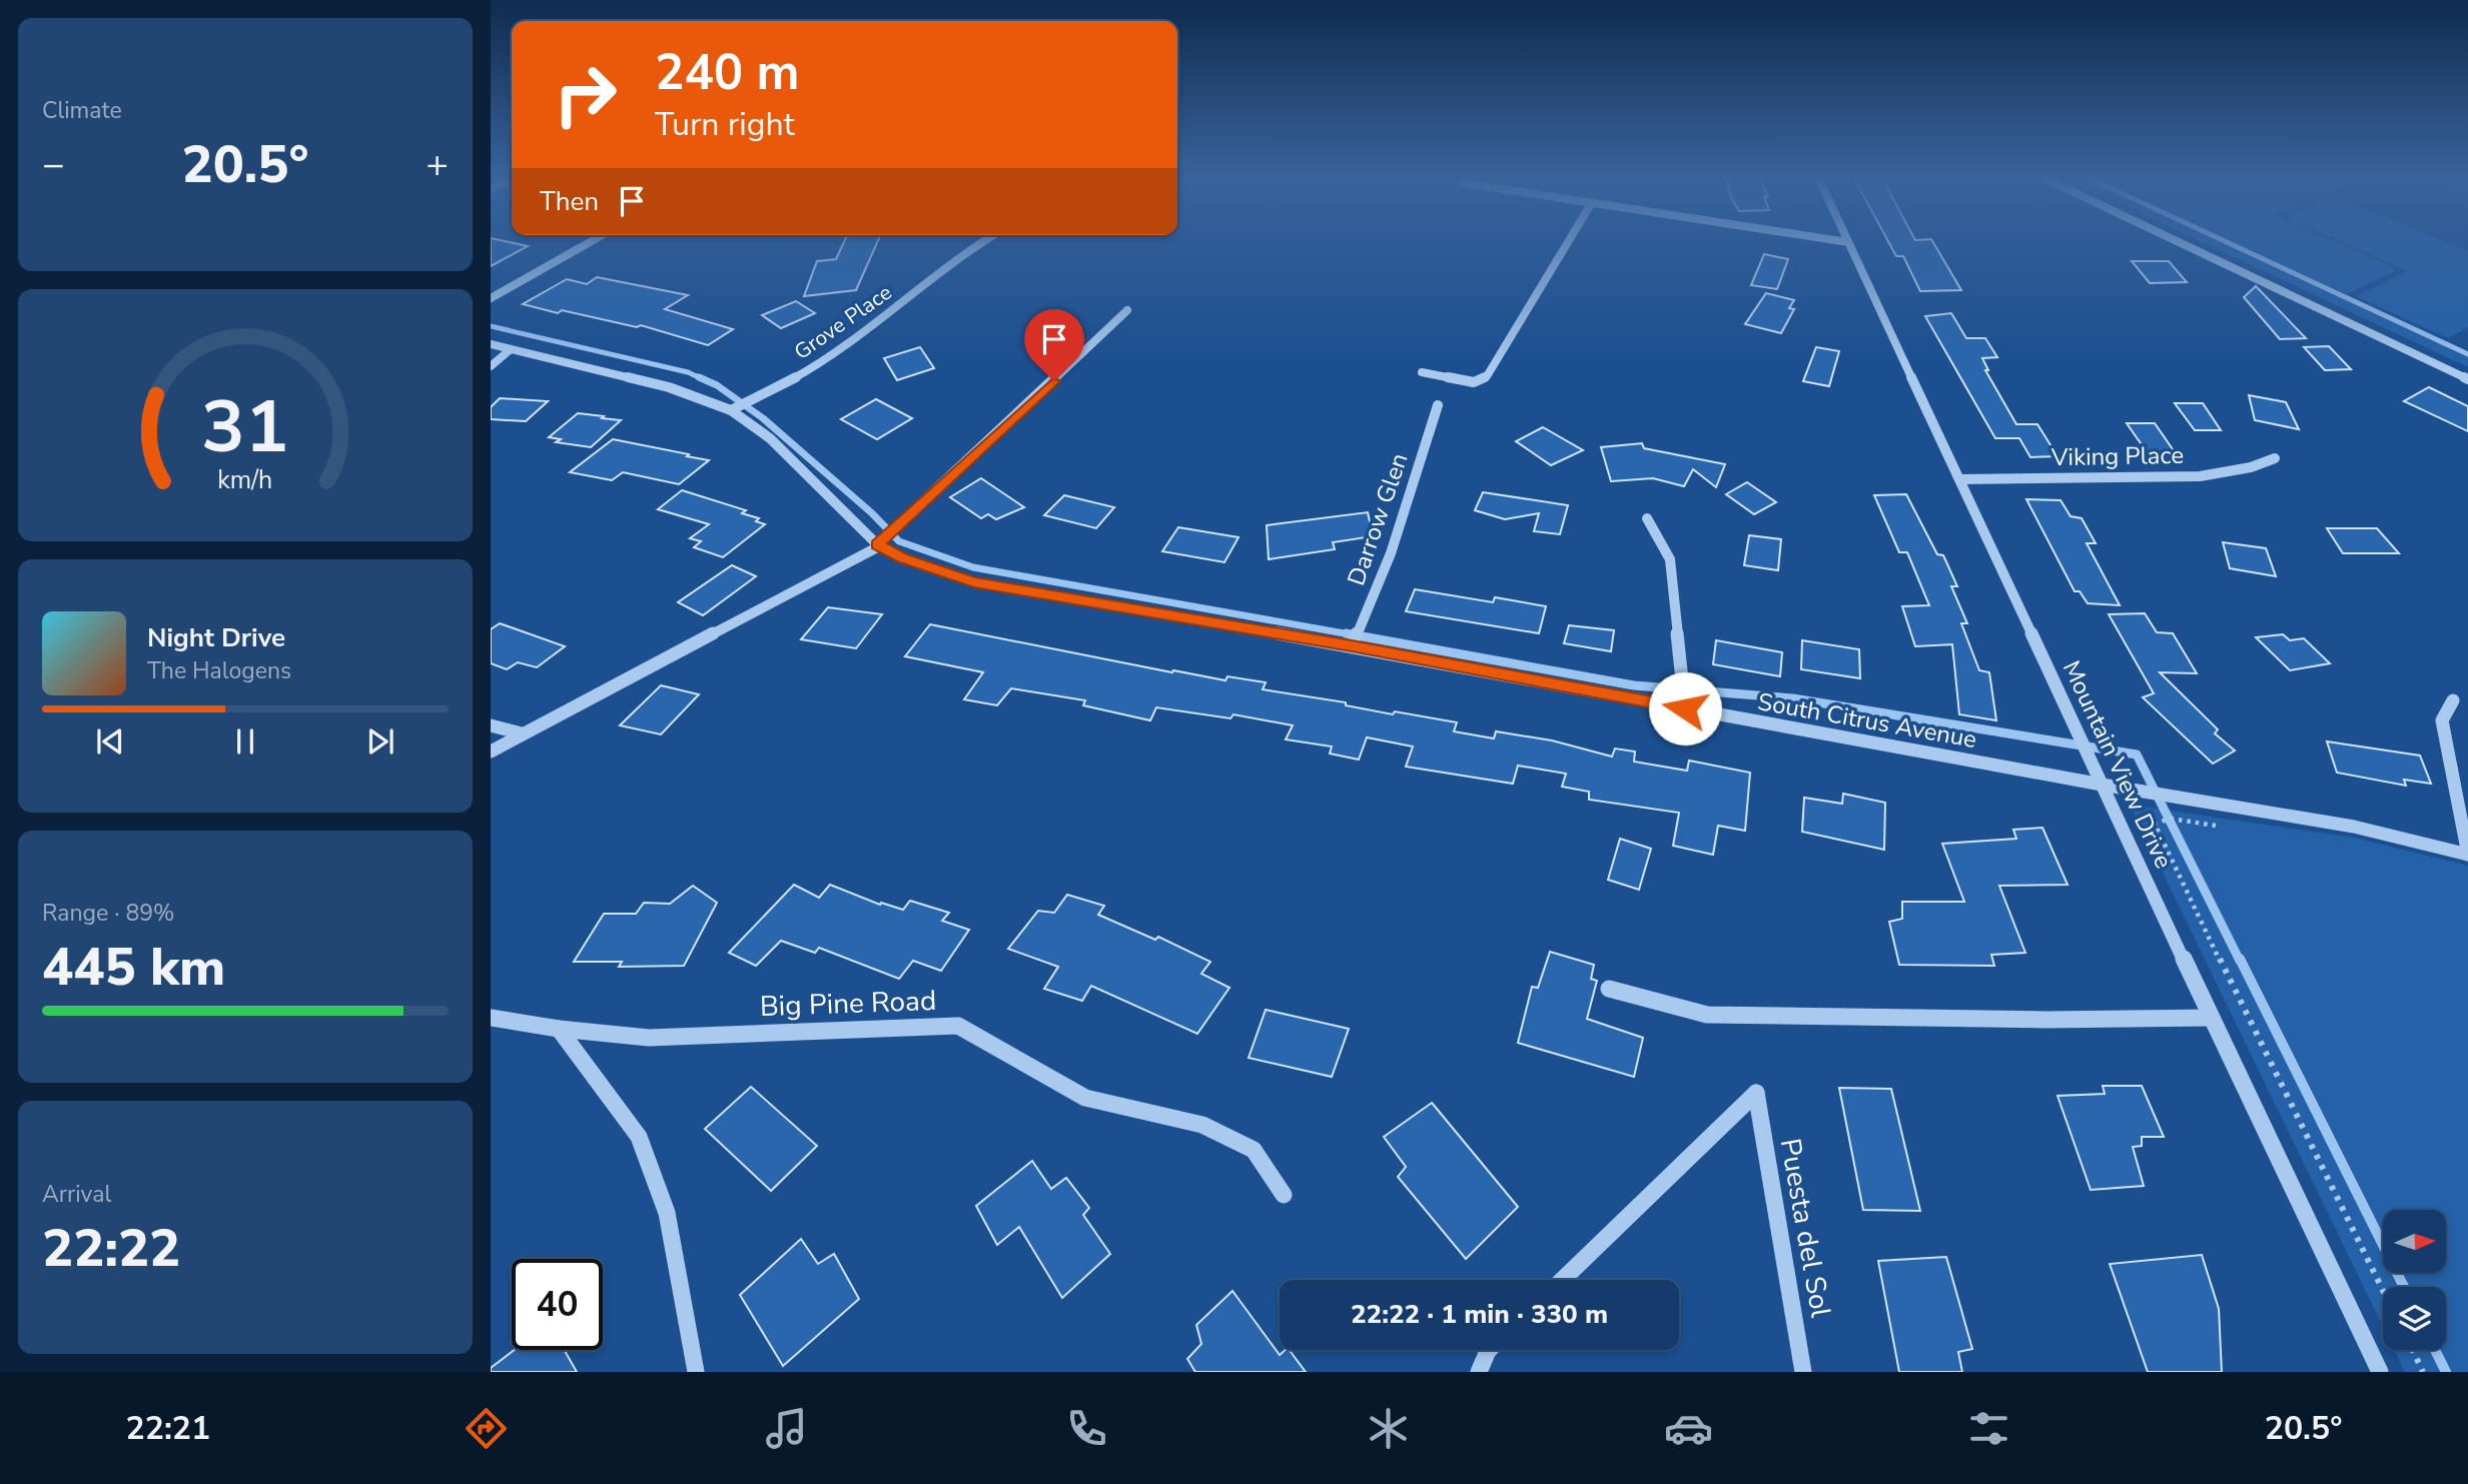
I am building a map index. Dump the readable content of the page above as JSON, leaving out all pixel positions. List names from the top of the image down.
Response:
{
  "streets": {
    "street": [
      "Grove Place",
      "Viking Place",
      "Darrow Glen",
      "South Citrus Avenue",
      "Mountain View Drive",
      "Big Pine Road",
      "Puesta del Sol"
    ]
  },
  "crossings": [
    ["Grove Place", "South Citrus Avenue"],
    ["Viking Place", "Mountain View Drive"],
    ["Darrow Glen", "South Citrus Avenue"],
    ["South Citrus Avenue", "Mountain View Drive"]
  ],
  "north": "right",
  "page": {
    "tile": [
      "Climate",
      ["Range · 89%", "445 km"],
      ["Arrival", "22:22"]
    ],
    "turn": ["240 m", "Turn right"],
    "heat": ["−", "20.5°", "+"],
    "then": "Then",
    "song": ["Night Drive", "The Halogens"],
    "limit": "40",
    "trip": "22:22 · 1 min · 330 m",
    "tabs": ["22:21", "20.5°"],
    "gauge": ["31", "km/h"]
  }
}
